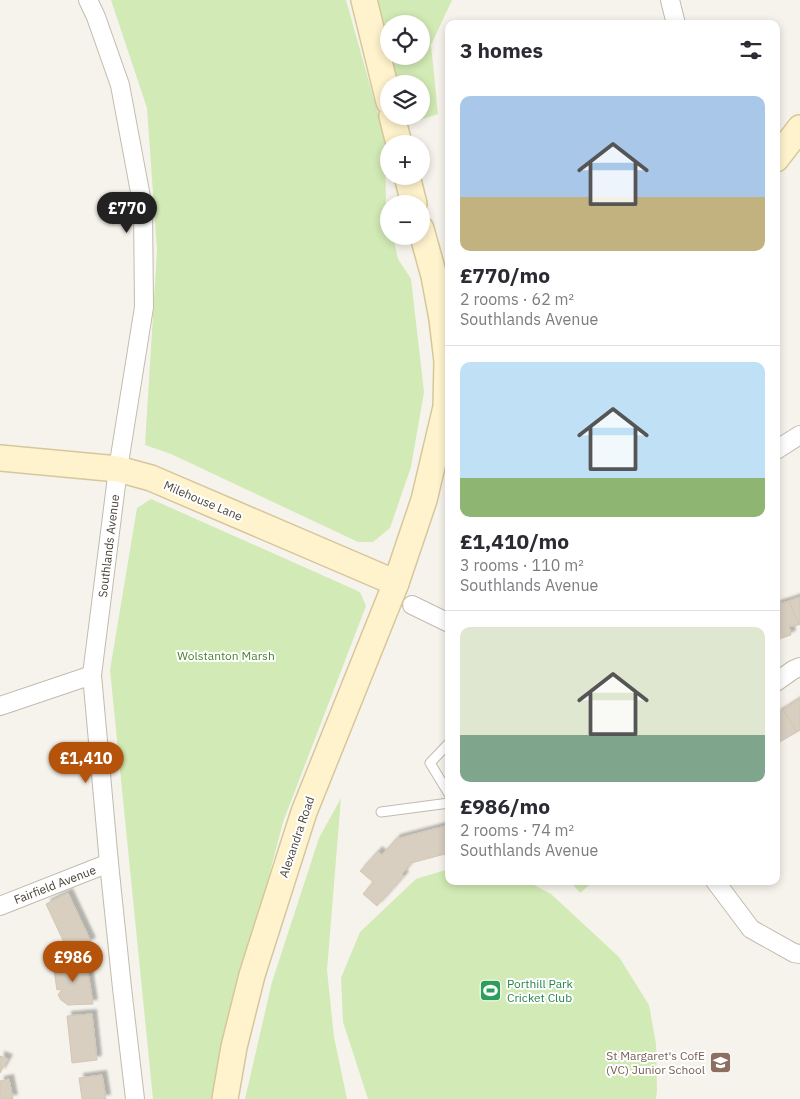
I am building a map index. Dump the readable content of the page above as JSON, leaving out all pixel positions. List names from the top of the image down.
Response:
{
  "streets": {
    "main road": ["Milehouse Lane", "Alexandra Road"],
    "street": ["Southlands Avenue", "Fairfield Avenue"]
  },
  "crossings": [
    ["Milehouse Lane", "Southlands Avenue"],
    ["Milehouse Lane", "Alexandra Road"],
    ["Southlands Avenue", "Fairfield Avenue"]
  ],
  "parks": ["Wolstanton Marsh"],
  "places": {
    "sports": ["Porthill Park Cricket Club"],
    "school or university": ["St Margaret's CofE (VC) Junior School"]
  },
  "page": {
    "map_buttons": ["+", "−"],
    "heading": "3 homes",
    "list": [
      {
        "name": "£770/mo",
        "note": "2 rooms · 62 m² · Southlands Avenue"
      },
      {
        "name": "£1,410/mo",
        "note": "3 rooms · 110 m² · Southlands Avenue"
      },
      {
        "name": "£986/mo",
        "note": "2 rooms · 74 m² · Southlands Avenue"
      }
    ],
    "price": ["£770", "£1,410", "£986"]
  }
}
